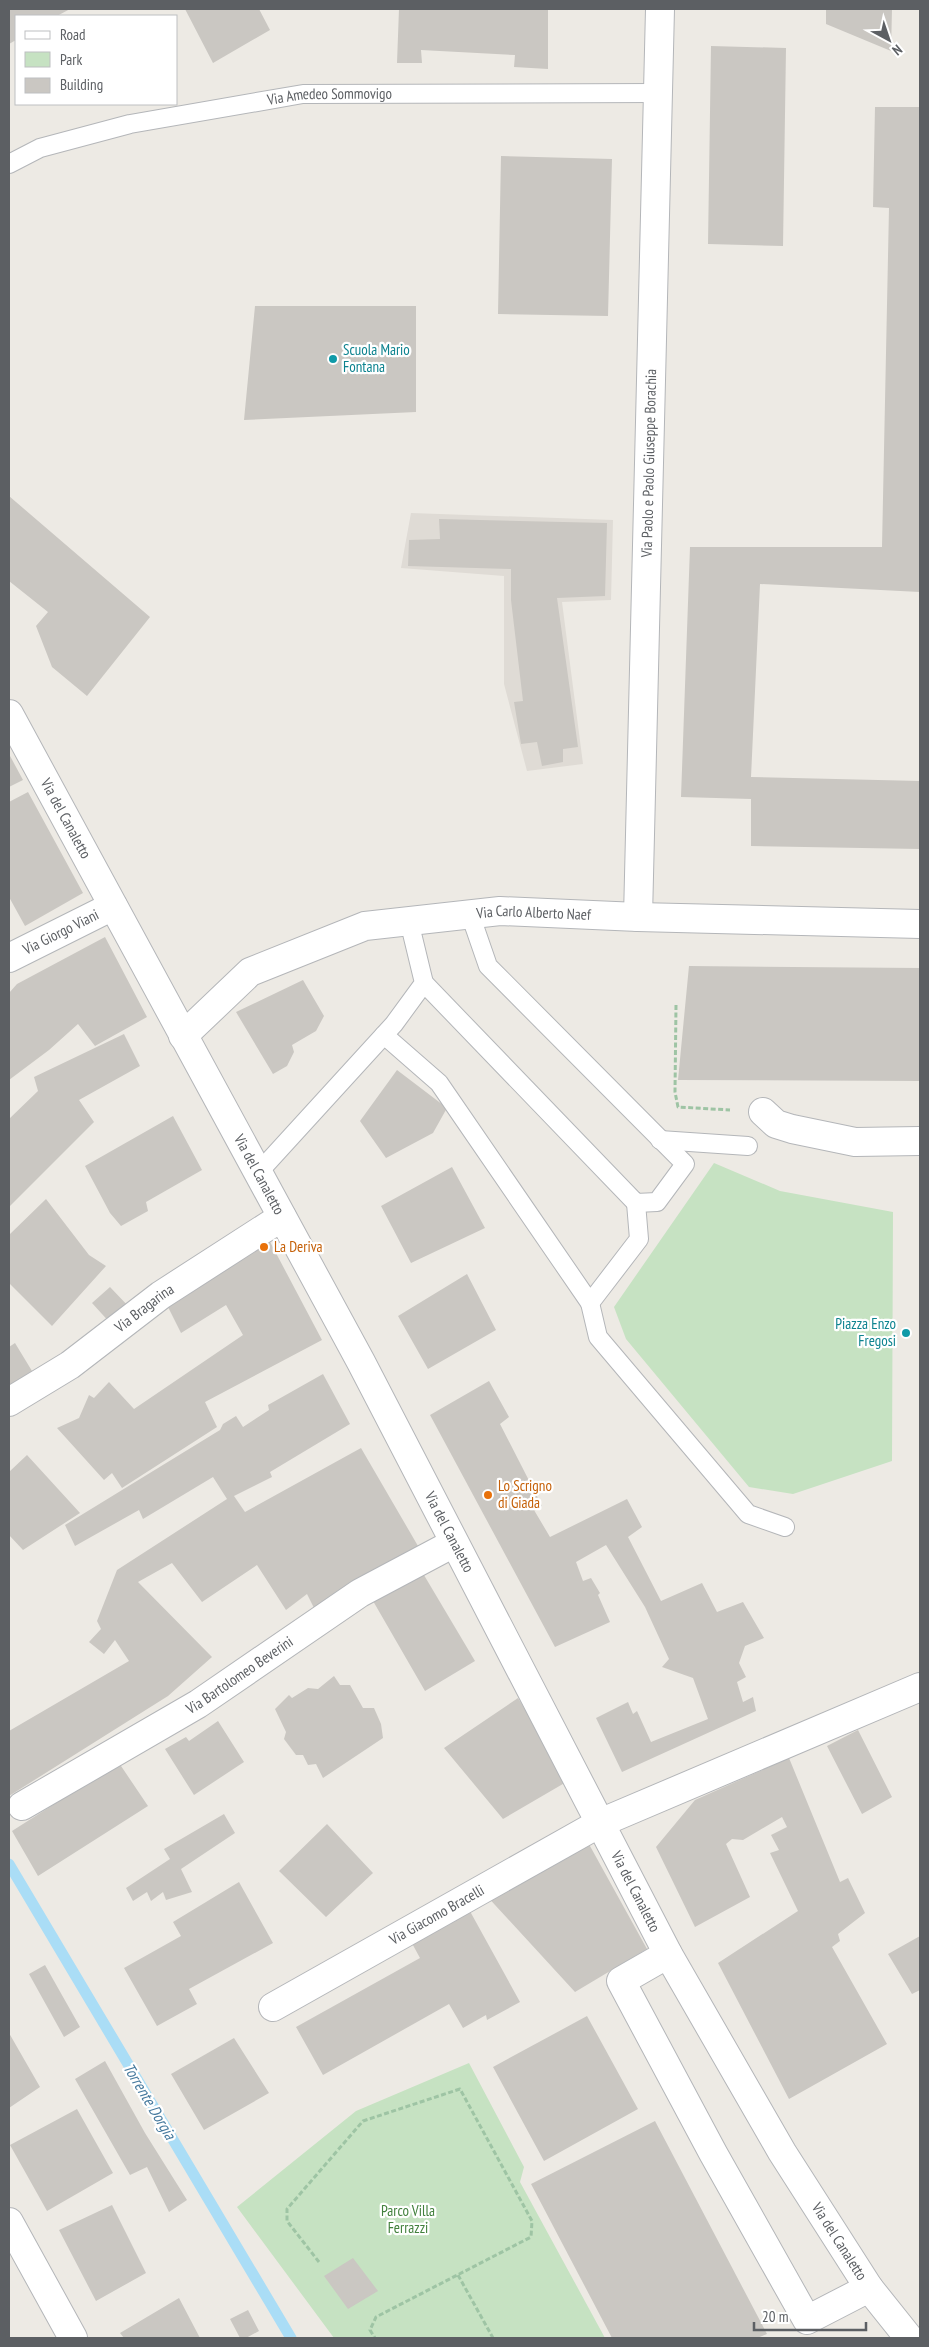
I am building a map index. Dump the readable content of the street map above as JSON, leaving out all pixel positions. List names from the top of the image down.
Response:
{
  "streets": {
    "street": [
      "Via Paolo e Paolo Giuseppe Borachia",
      "Via del Canaletto",
      "Via Carlo Alberto Naef",
      "Via Giorgo Viani",
      "Via Bragarina",
      "Via Bartolomeo Beverini",
      "Via Giacomo Bracelli"
    ],
    "lane": ["Via Amedeo Sommovigo"]
  },
  "crossings": [
    ["Via Amedeo Sommovigo", "Via Paolo e Paolo Giuseppe Borachia"],
    ["Via Paolo e Paolo Giuseppe Borachia", "Via Carlo Alberto Naef"],
    ["Via del Canaletto", "Via Carlo Alberto Naef"],
    ["Via del Canaletto", "Via Giorgo Viani"],
    ["Via del Canaletto", "Via Bragarina"],
    ["Via del Canaletto", "Via Bartolomeo Beverini"],
    ["Via del Canaletto", "Via Giacomo Bracelli"]
  ],
  "water": ["Torrente Dorgia"],
  "parks": ["Parco Villa Ferrazzi"],
  "places": [
    "Scuola Mario Fontana",
    "La Deriva",
    "Piazza Enzo Fregosi",
    "Lo Scrigno di Giada"
  ],
  "legend": ["Road", "Park", "Building"],
  "scale_bar": "20 m",
  "north": "bottom right"
}
